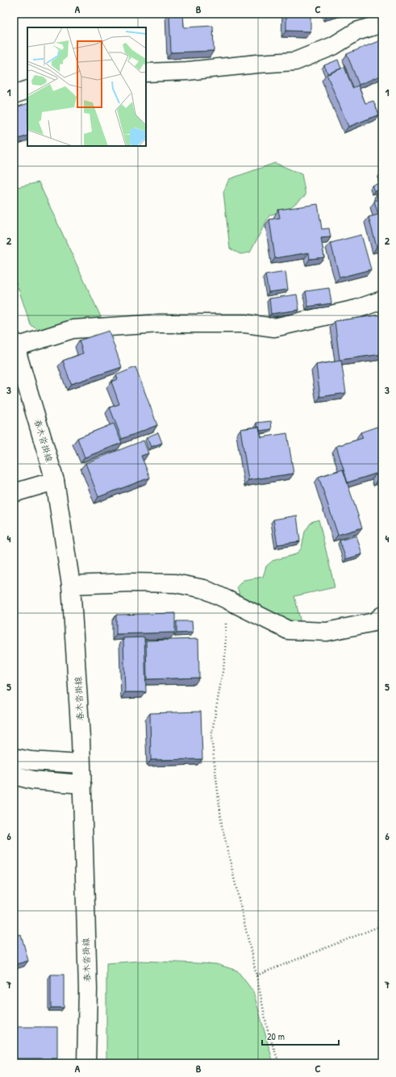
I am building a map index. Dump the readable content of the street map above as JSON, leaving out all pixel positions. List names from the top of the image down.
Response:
{
  "streets": {
    "street": ["春木沓掛線"]
  },
  "scale_bar": "20 m",
  "grid": {
    "columns": ["A", "B", "C"],
    "rows": [
      "1",
      "2",
      "3",
      "4",
      "5",
      "6",
      "7"
    ]
  }
}
